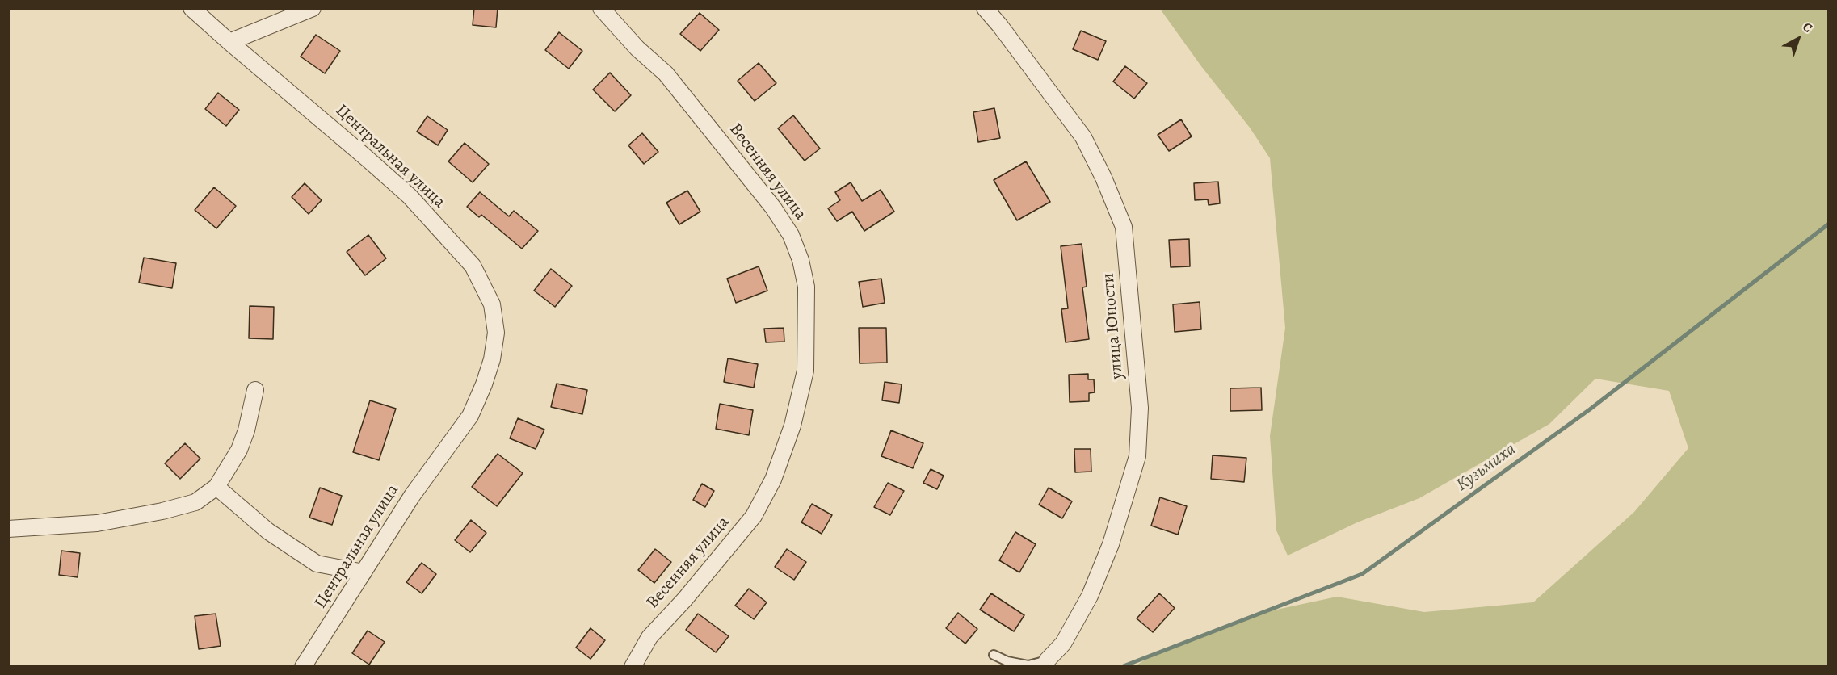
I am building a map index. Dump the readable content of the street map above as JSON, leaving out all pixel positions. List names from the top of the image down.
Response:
{
  "streets": {
    "street": ["Центральная улица", "Весенняя улица", "улица Юности"]
  },
  "water": ["Кузьмиха"],
  "north": "top right"
}
